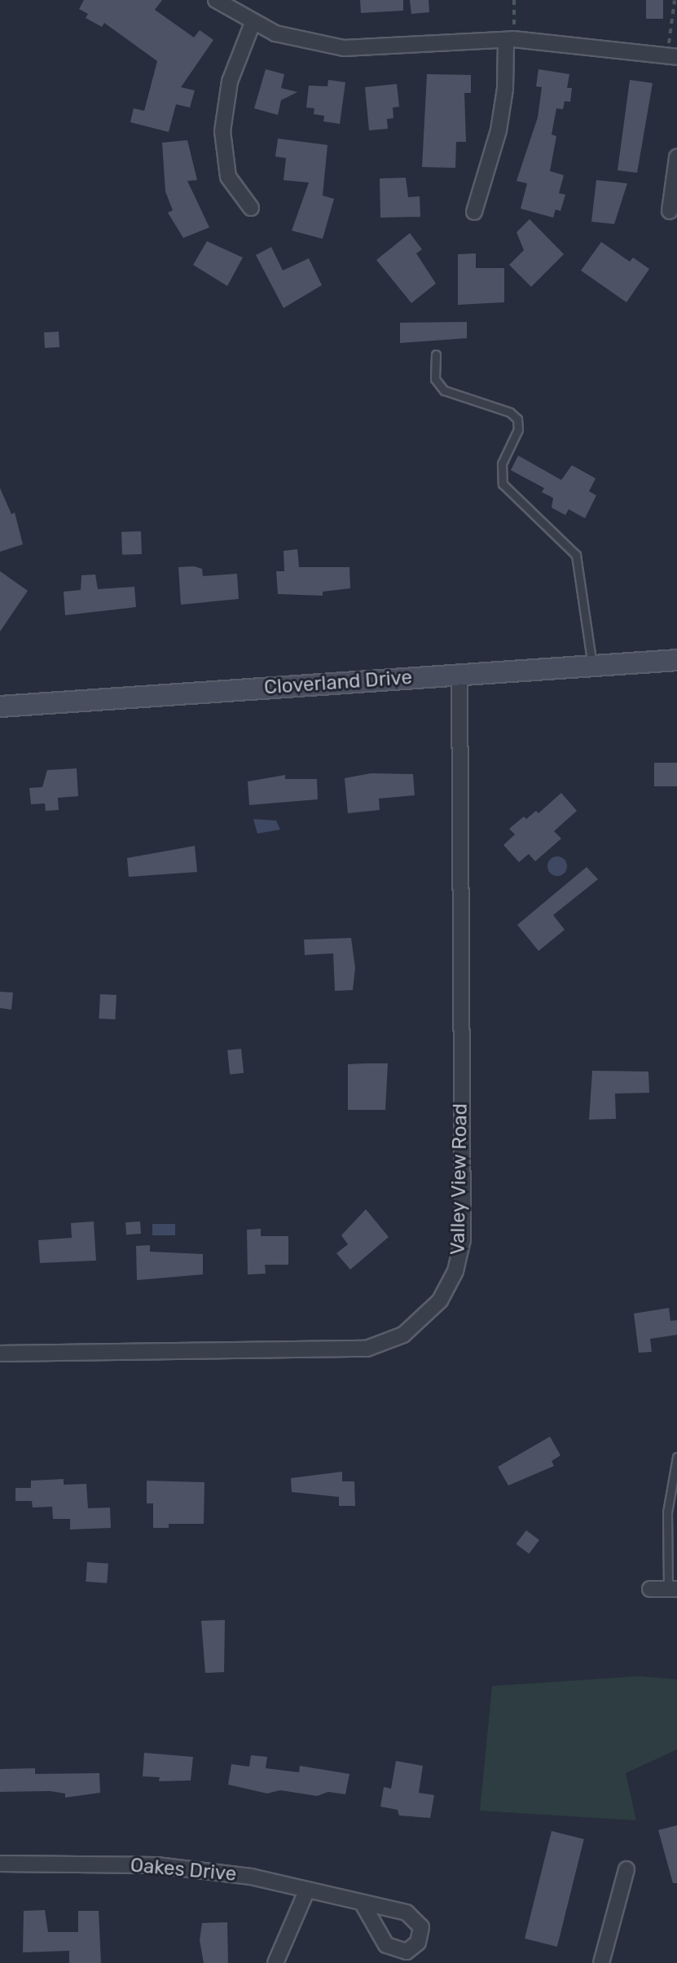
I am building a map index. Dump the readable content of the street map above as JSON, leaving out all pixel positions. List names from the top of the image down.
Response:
{
  "streets": {
    "street": ["Cloverland Drive", "Valley View Road", "Oakes Drive"]
  },
  "crossings": [
    ["Cloverland Drive", "Valley View Road"]
  ]
}
